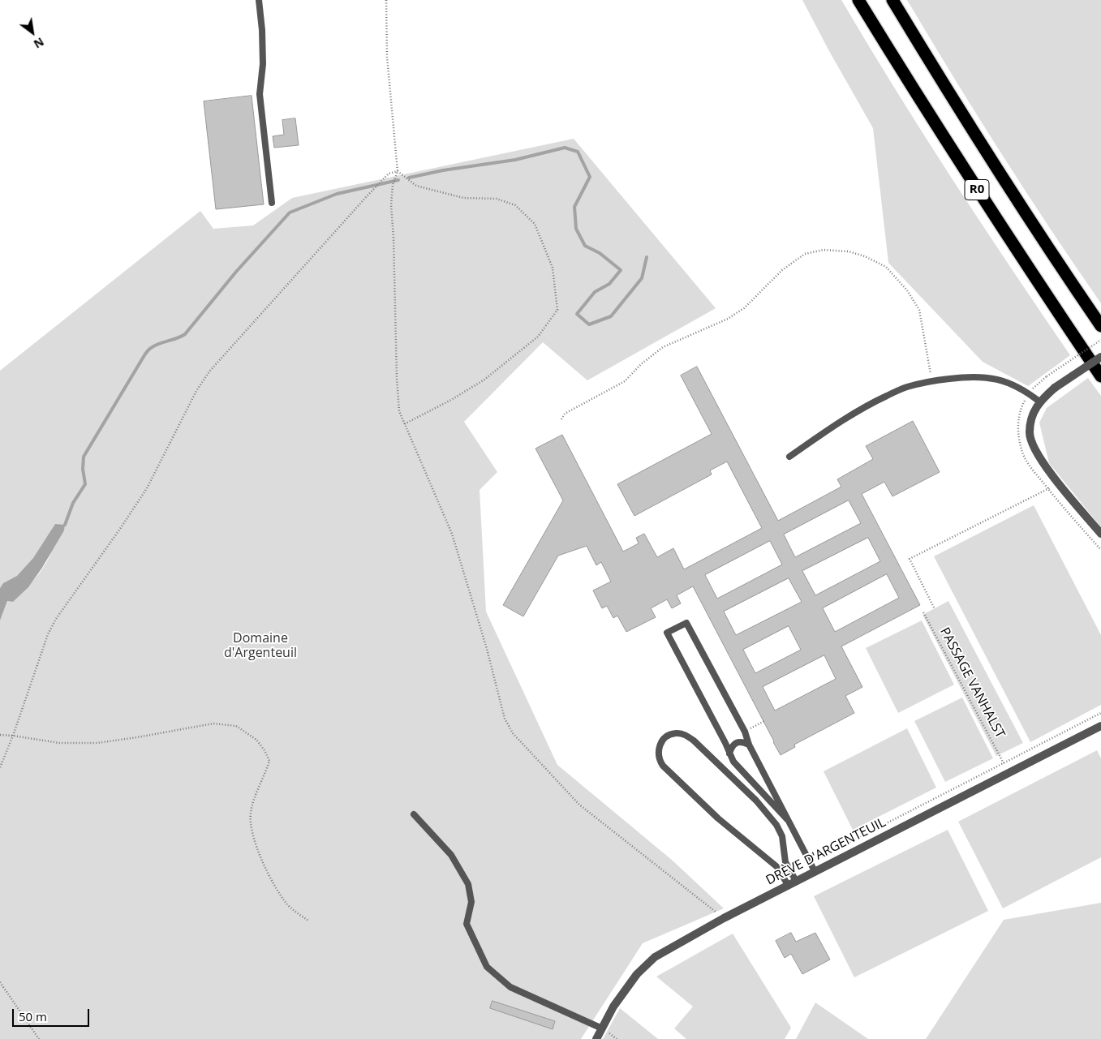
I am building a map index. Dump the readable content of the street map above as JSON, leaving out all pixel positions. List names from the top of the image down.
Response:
{
  "streets": {
    "highway": ["R0"],
    "street": ["DRÈVE D'ARGENTEUIL"],
    "path": ["PASSAGE VANHALST"]
  },
  "parks": ["Domaine d'Argenteuil"],
  "scale_bar": "50 m",
  "north": "bottom right"
}
